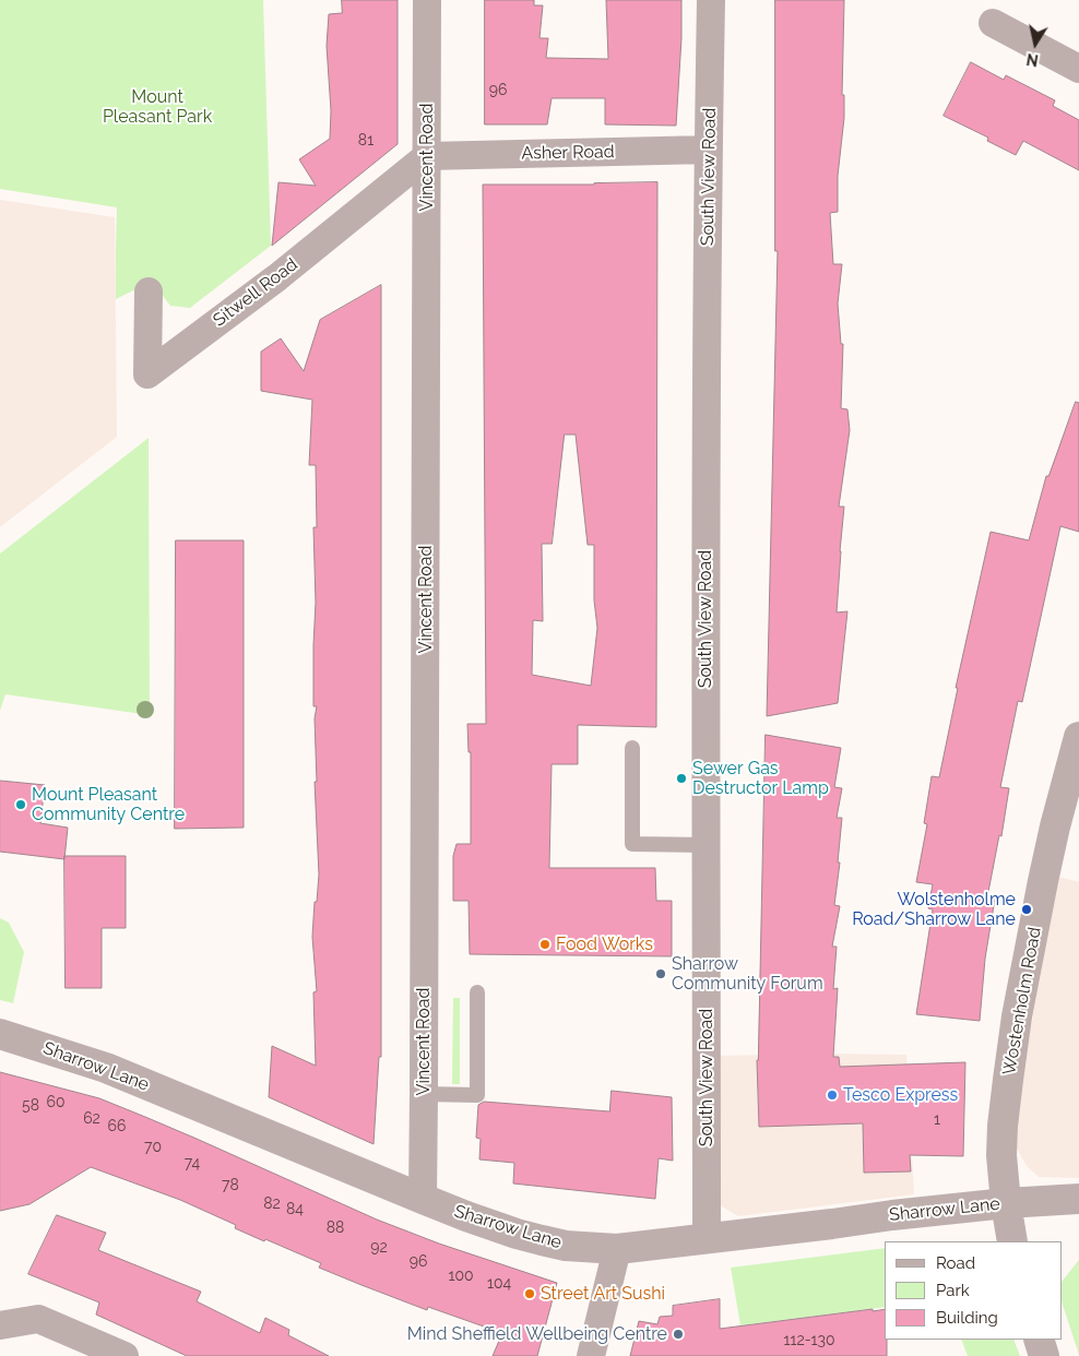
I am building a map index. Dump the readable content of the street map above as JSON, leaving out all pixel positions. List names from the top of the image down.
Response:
{
  "streets": {
    "street": [
      "Asher Road",
      "Vincent Road",
      "South View Road",
      "Sitwell Road",
      "Wostenholm Road",
      "Sharrow Lane"
    ]
  },
  "crossings": [
    ["Asher Road", "Vincent Road"],
    ["Asher Road", "South View Road"],
    ["Asher Road", "Sitwell Road"],
    ["Vincent Road", "Sitwell Road"],
    ["Vincent Road", "Sharrow Lane"],
    ["South View Road", "Sharrow Lane"],
    ["Wostenholm Road", "Sharrow Lane"]
  ],
  "parks": ["Mount Pleasant Park"],
  "places": [
    "Sewer Gas Destructor Lamp",
    "Mount Pleasant Community Centre",
    "Wolstenholme Road/Sharrow Lane",
    "Food Works",
    "Sharrow Community Forum",
    "Tesco Express",
    "Street Art Sushi",
    "Mind Sheffield Wellbeing Centre"
  ],
  "house_numbers": [
    "96",
    "81",
    "60",
    "58",
    "62",
    "1",
    "66",
    "70",
    "74",
    "78",
    "82",
    "84",
    "88",
    "92",
    "96",
    "100",
    "104",
    "112-130"
  ],
  "legend": ["Road", "Park", "Building"],
  "north": "bottom"
}
